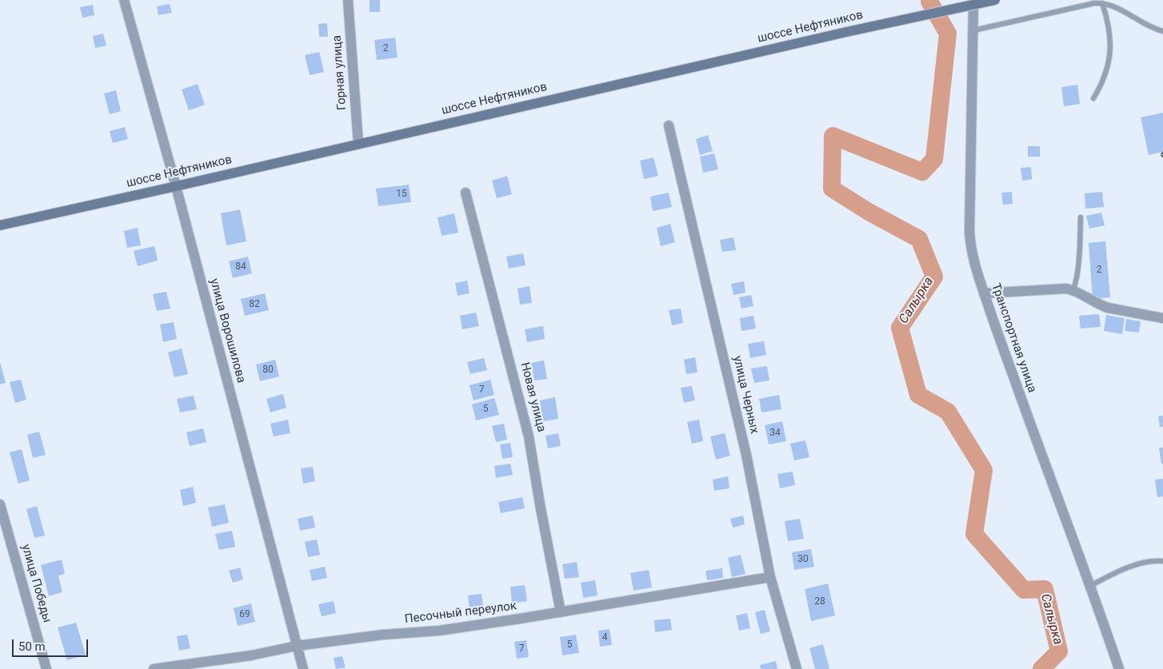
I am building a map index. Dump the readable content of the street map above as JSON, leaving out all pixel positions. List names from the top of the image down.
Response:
{
  "streets": {
    "main road": ["шоссе Нефтяников"],
    "street": [
      "Горная улица",
      "улица Ворошилова",
      "Транспортная улица",
      "улица Черных",
      "Новая улица",
      "улица Победы",
      "Песочный переулок"
    ]
  },
  "crossings": [
    ["шоссе Нефтяников", "Горная улица"],
    ["шоссе Нефтяников", "улица Ворошилова"],
    ["улица Ворошилова", "Песочный переулок"],
    ["улица Черных", "Песочный переулок"],
    ["Новая улица", "Песочный переулок"]
  ],
  "water": ["Салырка"],
  "house_numbers": [
    "2",
    "15",
    "84",
    "2",
    "82",
    "80",
    "7",
    "5",
    "34",
    "30",
    "28",
    "69",
    "4",
    "5",
    "7"
  ],
  "scale_bar": "50 m"
}
